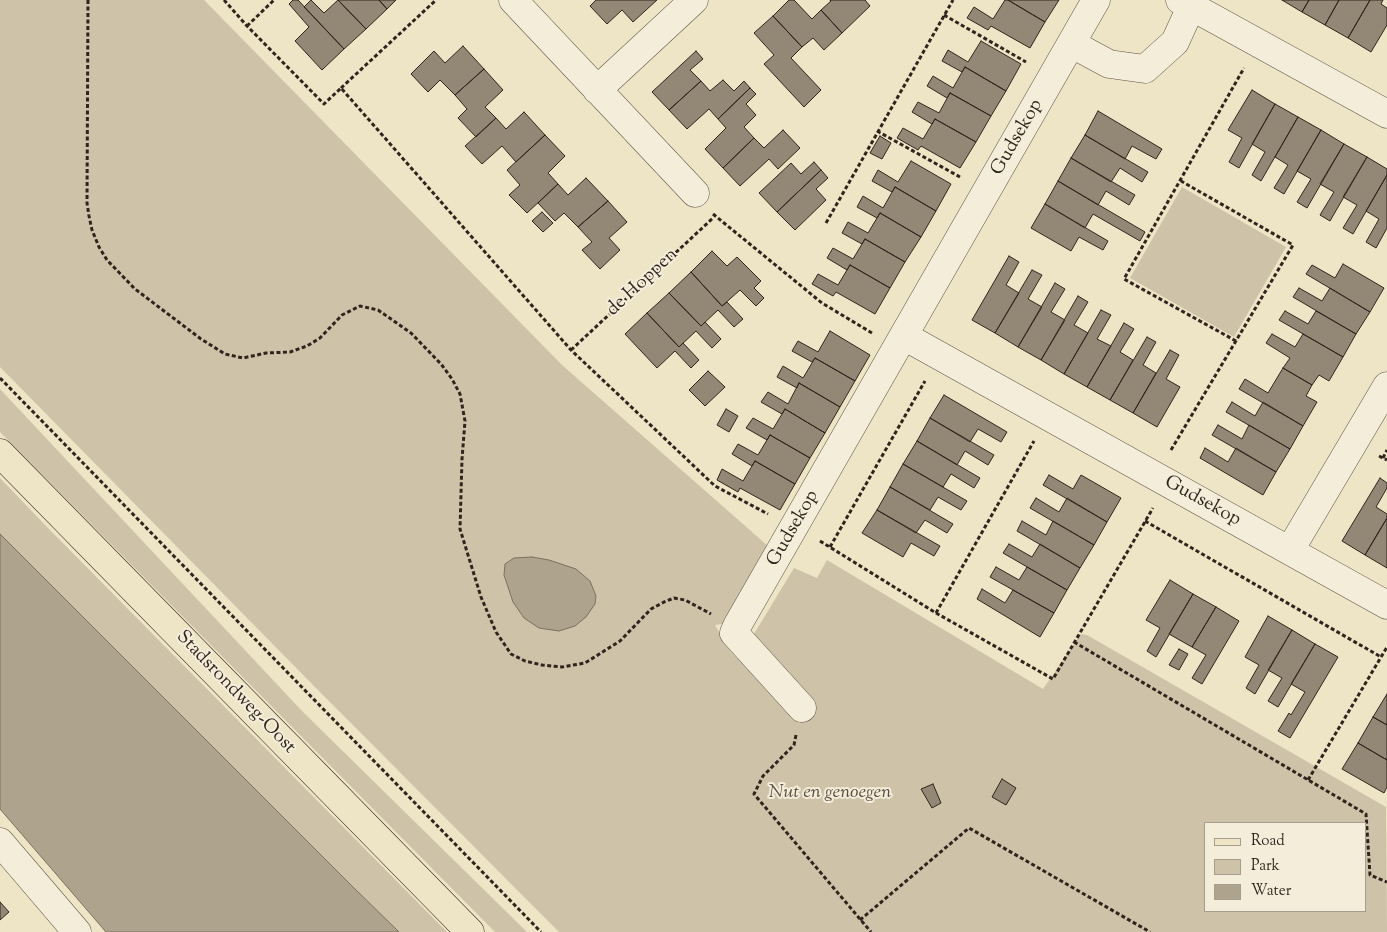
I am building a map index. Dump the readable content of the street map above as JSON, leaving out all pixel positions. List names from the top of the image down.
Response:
{
  "streets": {
    "main road": ["Stadsrondweg-Oost"],
    "street": ["Gudsekop"],
    "path": ["de Hoppen"]
  },
  "parks": ["Nut en genoegen"],
  "legend": ["Road", "Park", "Water"]
}
